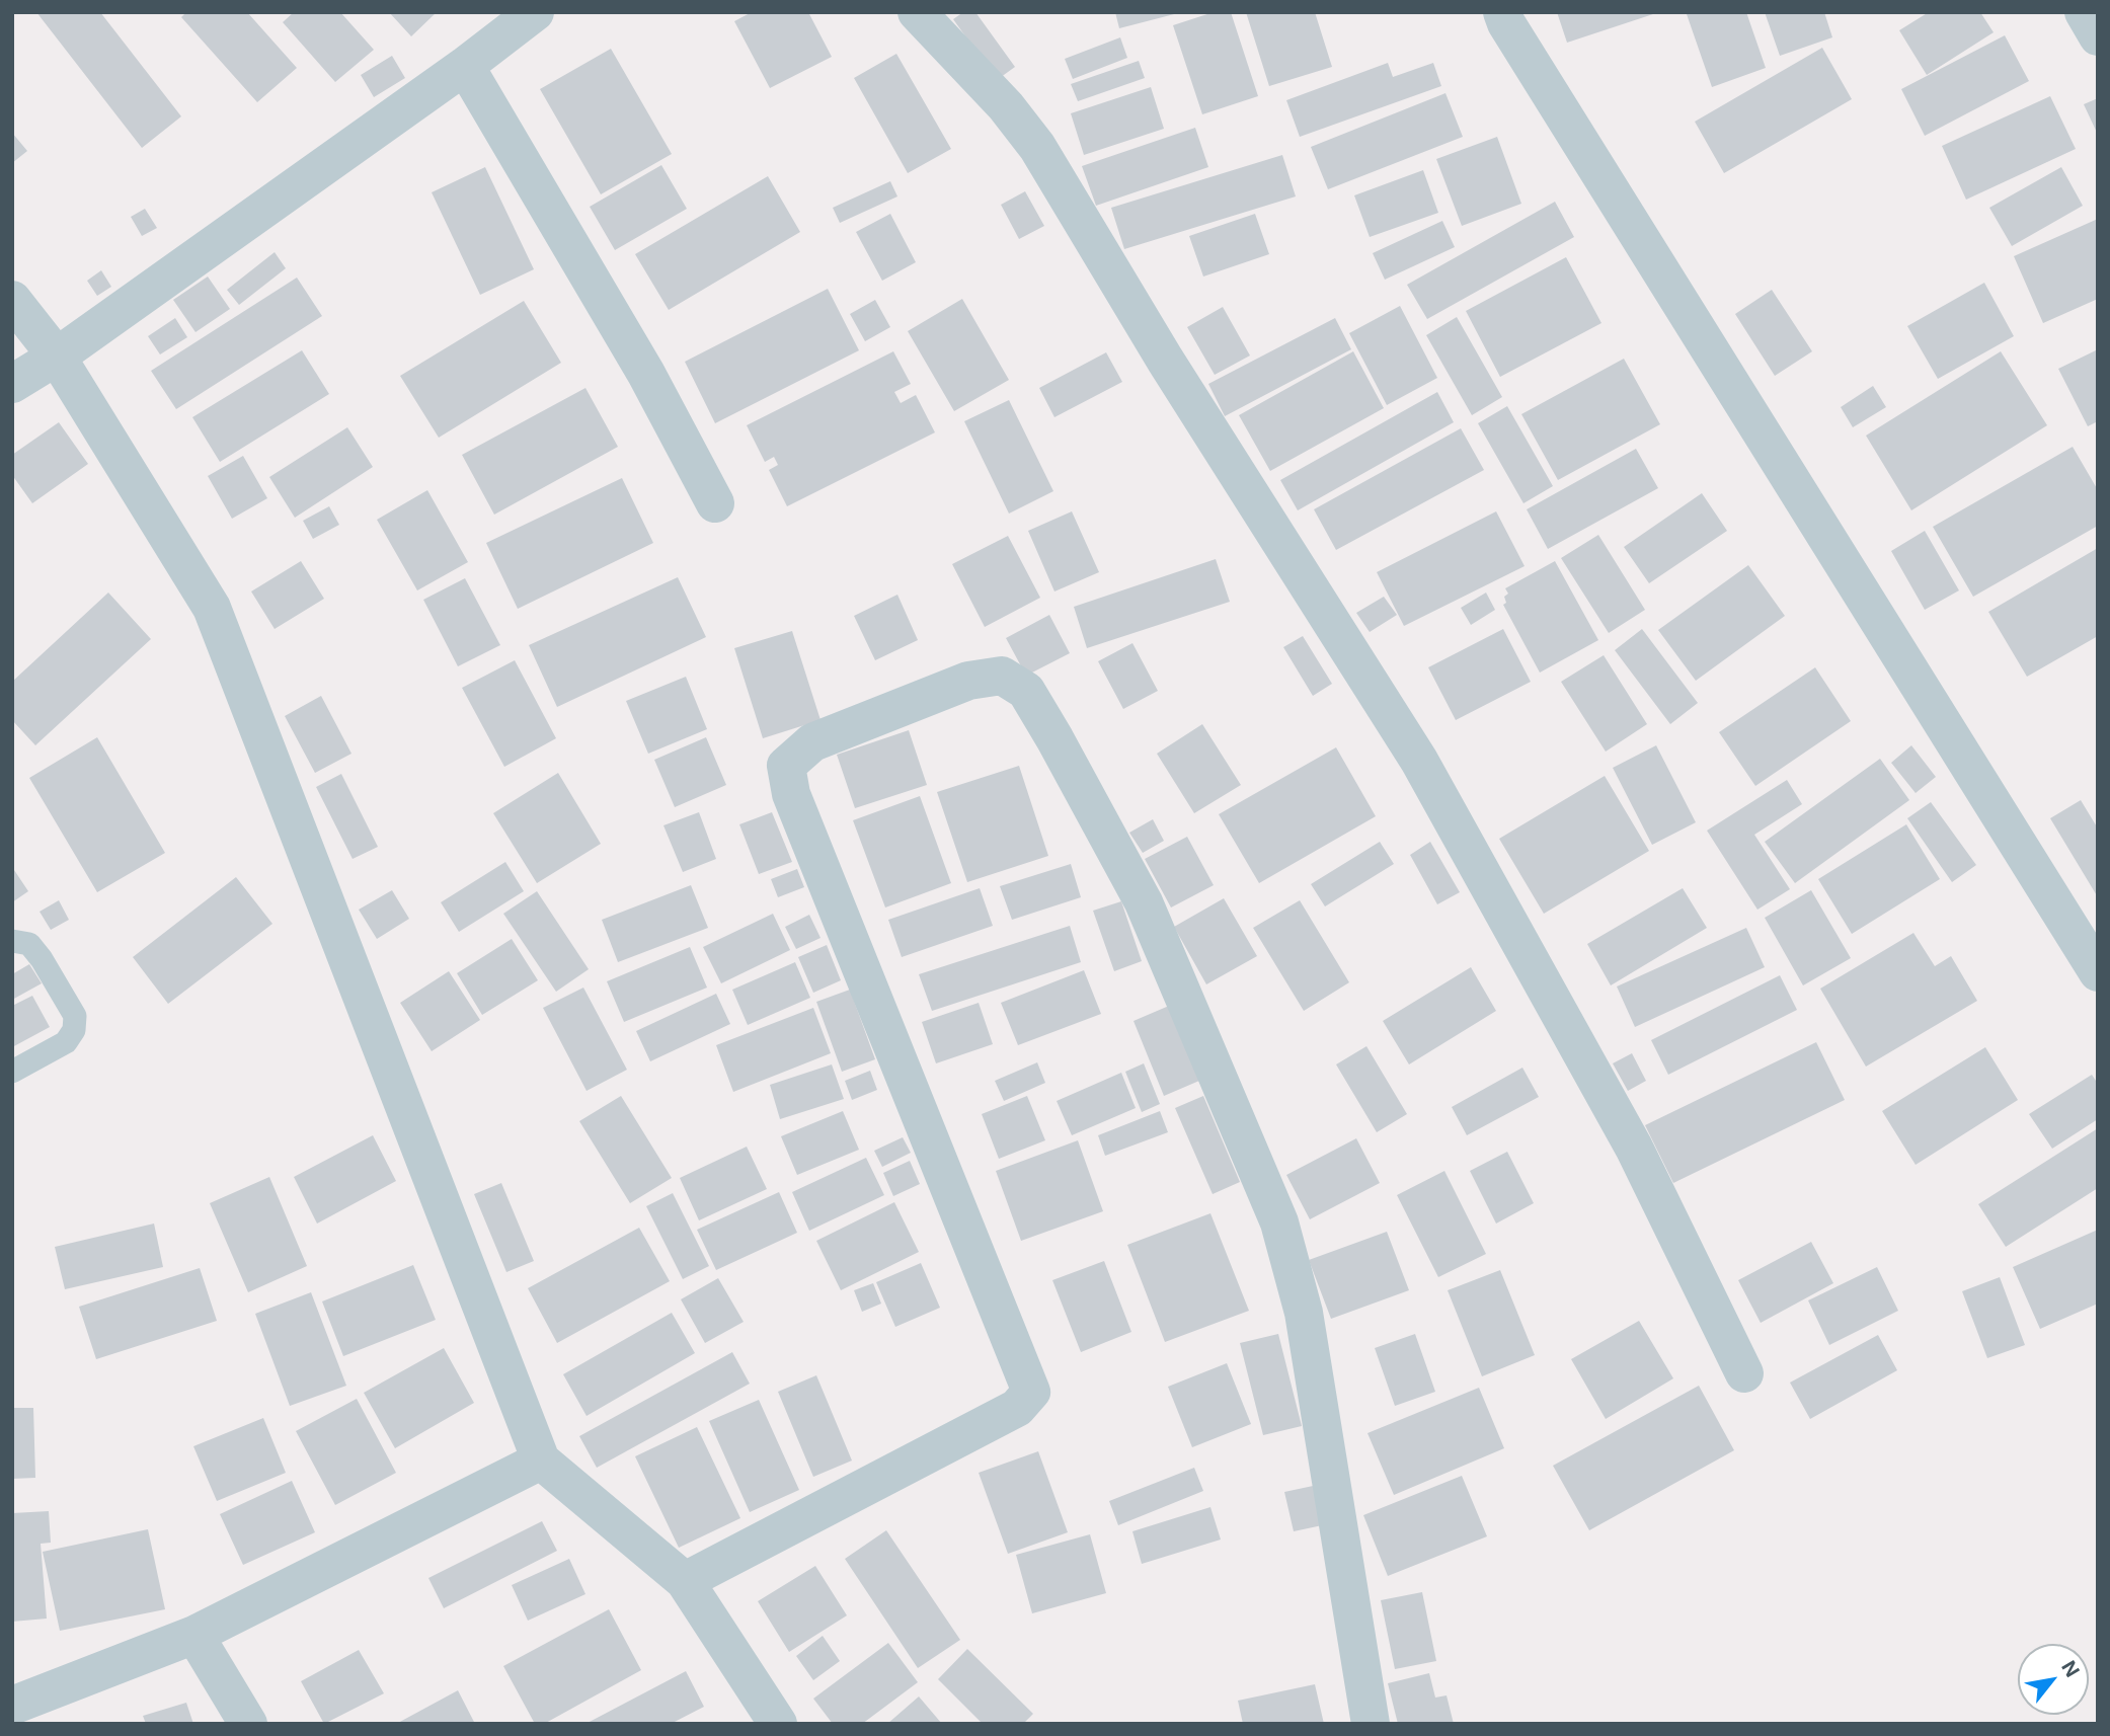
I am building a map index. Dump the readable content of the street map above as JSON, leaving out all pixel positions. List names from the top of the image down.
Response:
{
  "north": "top right"
}
